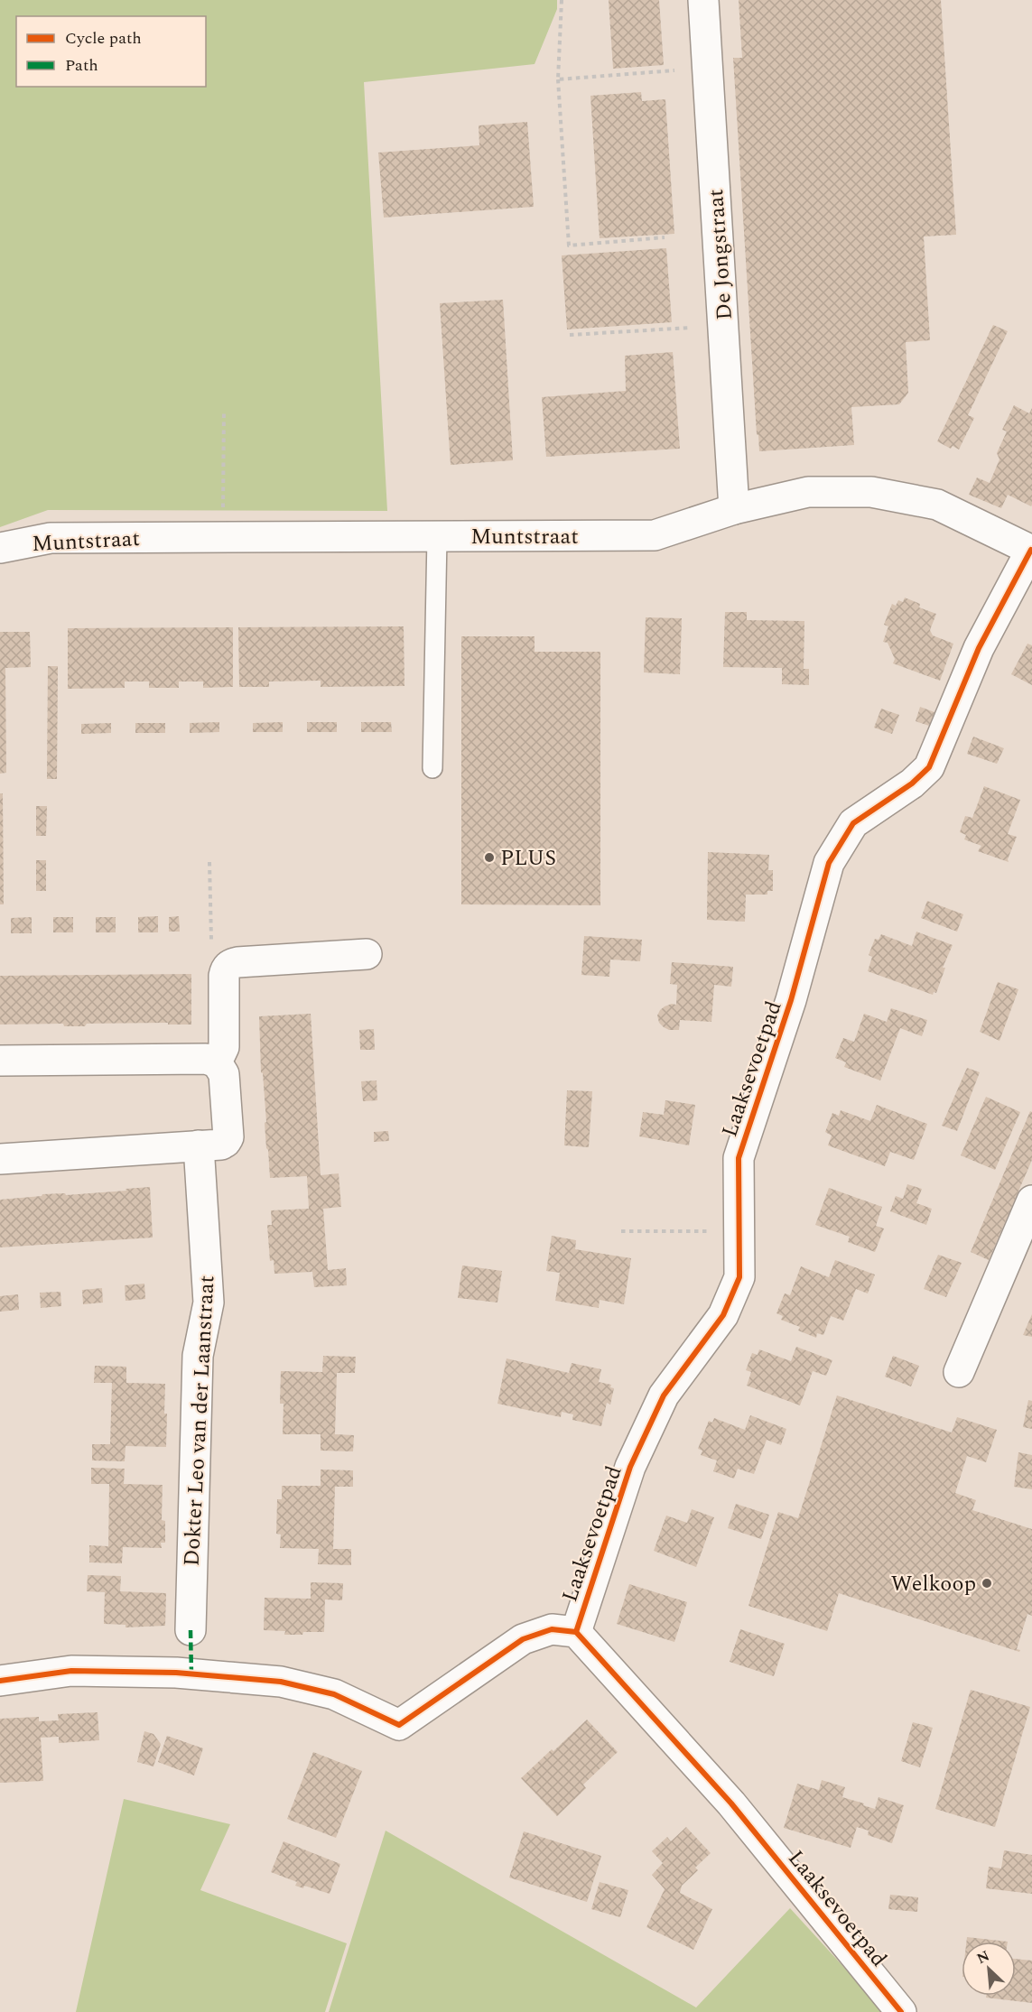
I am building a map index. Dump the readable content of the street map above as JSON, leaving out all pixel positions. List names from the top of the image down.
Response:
{
  "streets": {
    "street": [
      "De Jongstraat",
      "Muntstraat",
      "Laaksevoetpad",
      "Dokter Leo van der Laanstraat"
    ]
  },
  "crossings": [
    ["De Jongstraat", "Muntstraat"],
    ["Muntstraat", "Laaksevoetpad"]
  ],
  "places": ["PLUS", "Welkoop"],
  "legend": ["Cycle path", "Path"],
  "north": "top left"
}
